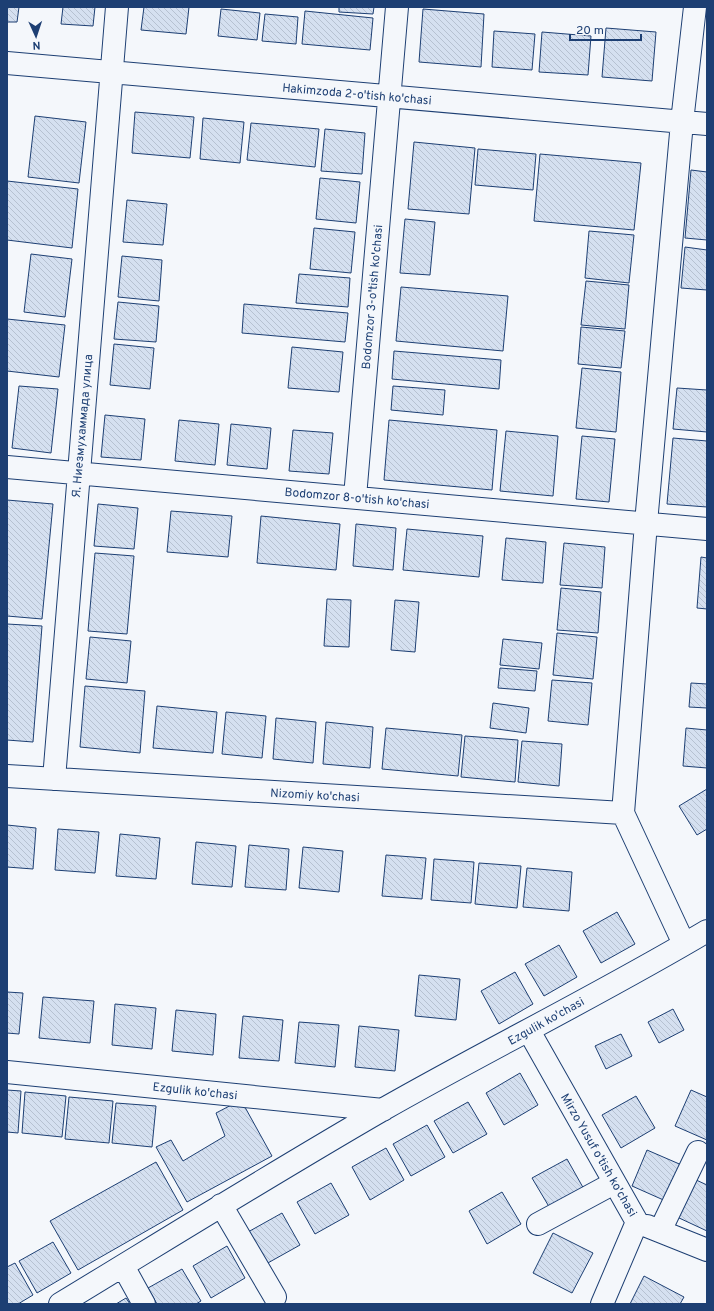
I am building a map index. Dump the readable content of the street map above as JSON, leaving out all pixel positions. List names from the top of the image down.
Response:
{
  "streets": {
    "street": [
      "Hakimzoda 2-o'tish ko'chasi",
      "Bodomzor 3-o'tish ko'chasi",
      "Я. Ниезмухаммада улица",
      "Bodomzor 8-o'tish ko'chasi",
      "Nizomiy ko'chasi",
      "Ezgulik ko'chasi",
      "Mirzo Yusuf o'tish ko'chasi"
    ]
  },
  "crossings": [
    ["Hakimzoda 2-o'tish ko'chasi", "Bodomzor 3-o'tish ko'chasi"],
    ["Hakimzoda 2-o'tish ko'chasi", "Я. Ниезмухаммада улица"],
    ["Bodomzor 3-o'tish ko'chasi", "Bodomzor 8-o'tish ko'chasi"],
    ["Я. Ниезмухаммада улица", "Bodomzor 8-o'tish ko'chasi"],
    ["Я. Ниезмухаммада улица", "Nizomiy ko'chasi"],
    ["Ezgulik ko'chasi", "Mirzo Yusuf o'tish ko'chasi"]
  ],
  "scale_bar": "20 m",
  "north": "bottom"
}
